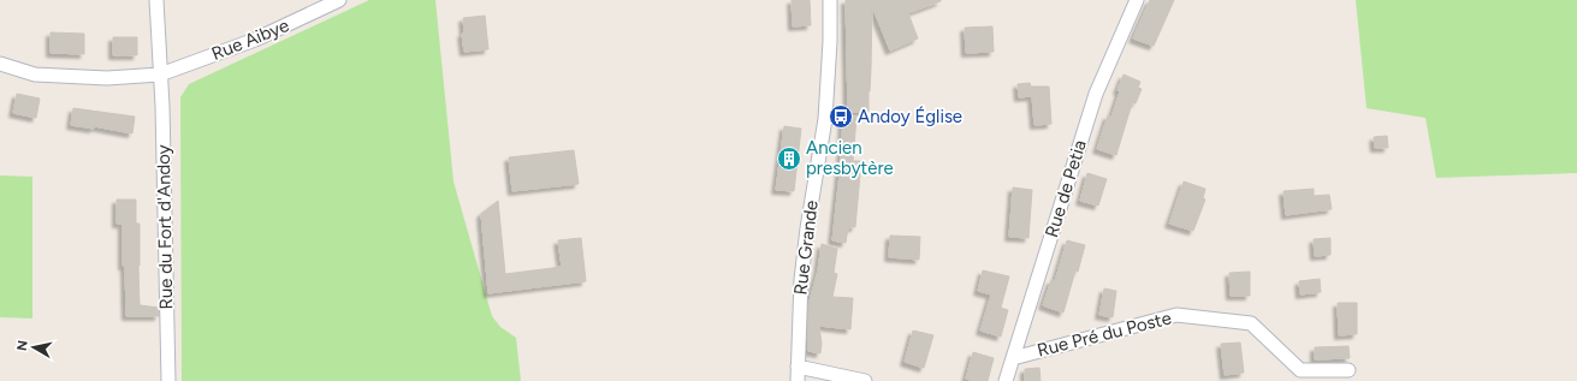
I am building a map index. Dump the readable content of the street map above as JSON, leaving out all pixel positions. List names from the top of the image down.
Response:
{
  "streets": {
    "street": [
      "Rue Aibye",
      "Rue de Petia",
      "Rue du Fort d'Andoy",
      "Rue Grande",
      "Rue Pré du Poste"
    ]
  },
  "crossings": [
    ["Rue Aibye", "Rue du Fort d'Andoy"],
    ["Rue de Petia", "Rue Pré du Poste"]
  ],
  "places": {
    "bus stop": ["Andoy Église"],
    "building": ["Ancien presbytère"]
  },
  "north": "left"
}
